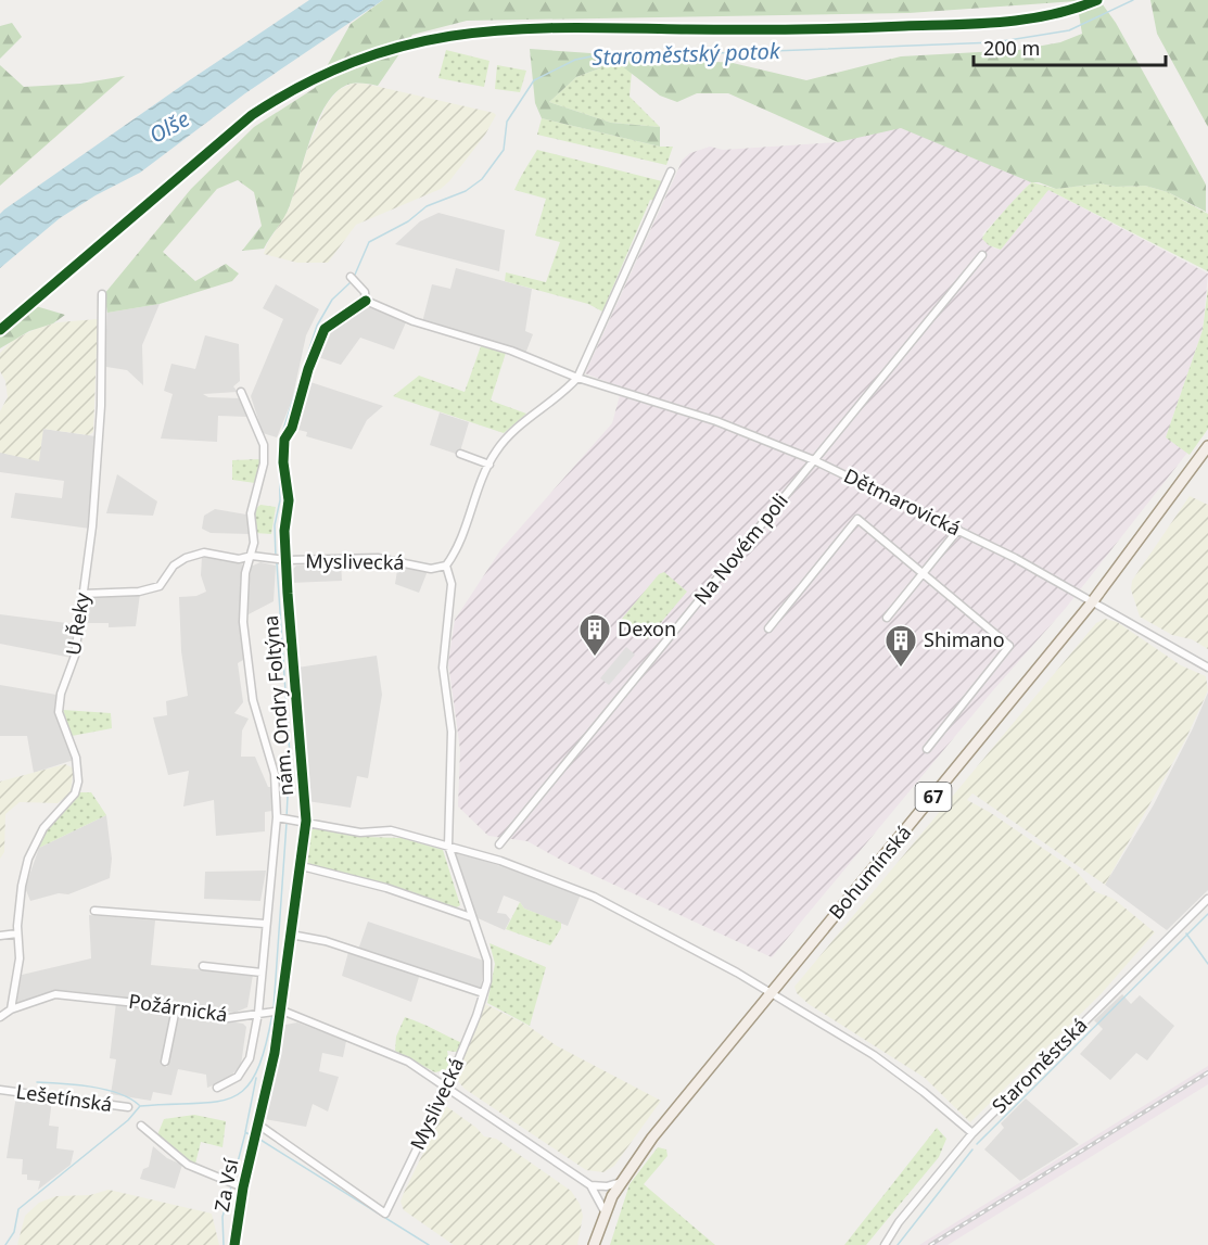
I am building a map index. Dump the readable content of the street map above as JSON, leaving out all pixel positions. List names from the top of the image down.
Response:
{
  "streets": {
    "main road": ["67", "Bohumínská"],
    "street": [
      "Dětmarovická",
      "Na Novém poli",
      "Myslivecká",
      "U Řeky",
      "nám. Ondry Foltýna",
      "Požárnická",
      "Staroměstská",
      "Lešetínská",
      "Za Vsí"
    ]
  },
  "crossings": [
    ["Dětmarovická", "Na Novém poli"],
    ["Dětmarovická", "Bohumínská"],
    ["Myslivecká", "U Řeky"],
    ["Myslivecká", "nám. Ondry Foltýna"],
    ["Myslivecká", "Požárnická"],
    ["U Řeky", "Požárnická"],
    ["nám. Ondry Foltýna", "Požárnická"],
    ["nám. Ondry Foltýna", "Za Vsí"]
  ],
  "water": ["Staroměstský potok", "Olše"],
  "places": {
    "building": ["Dexon", "Shimano"]
  },
  "scale_bar": "200 m"
}
